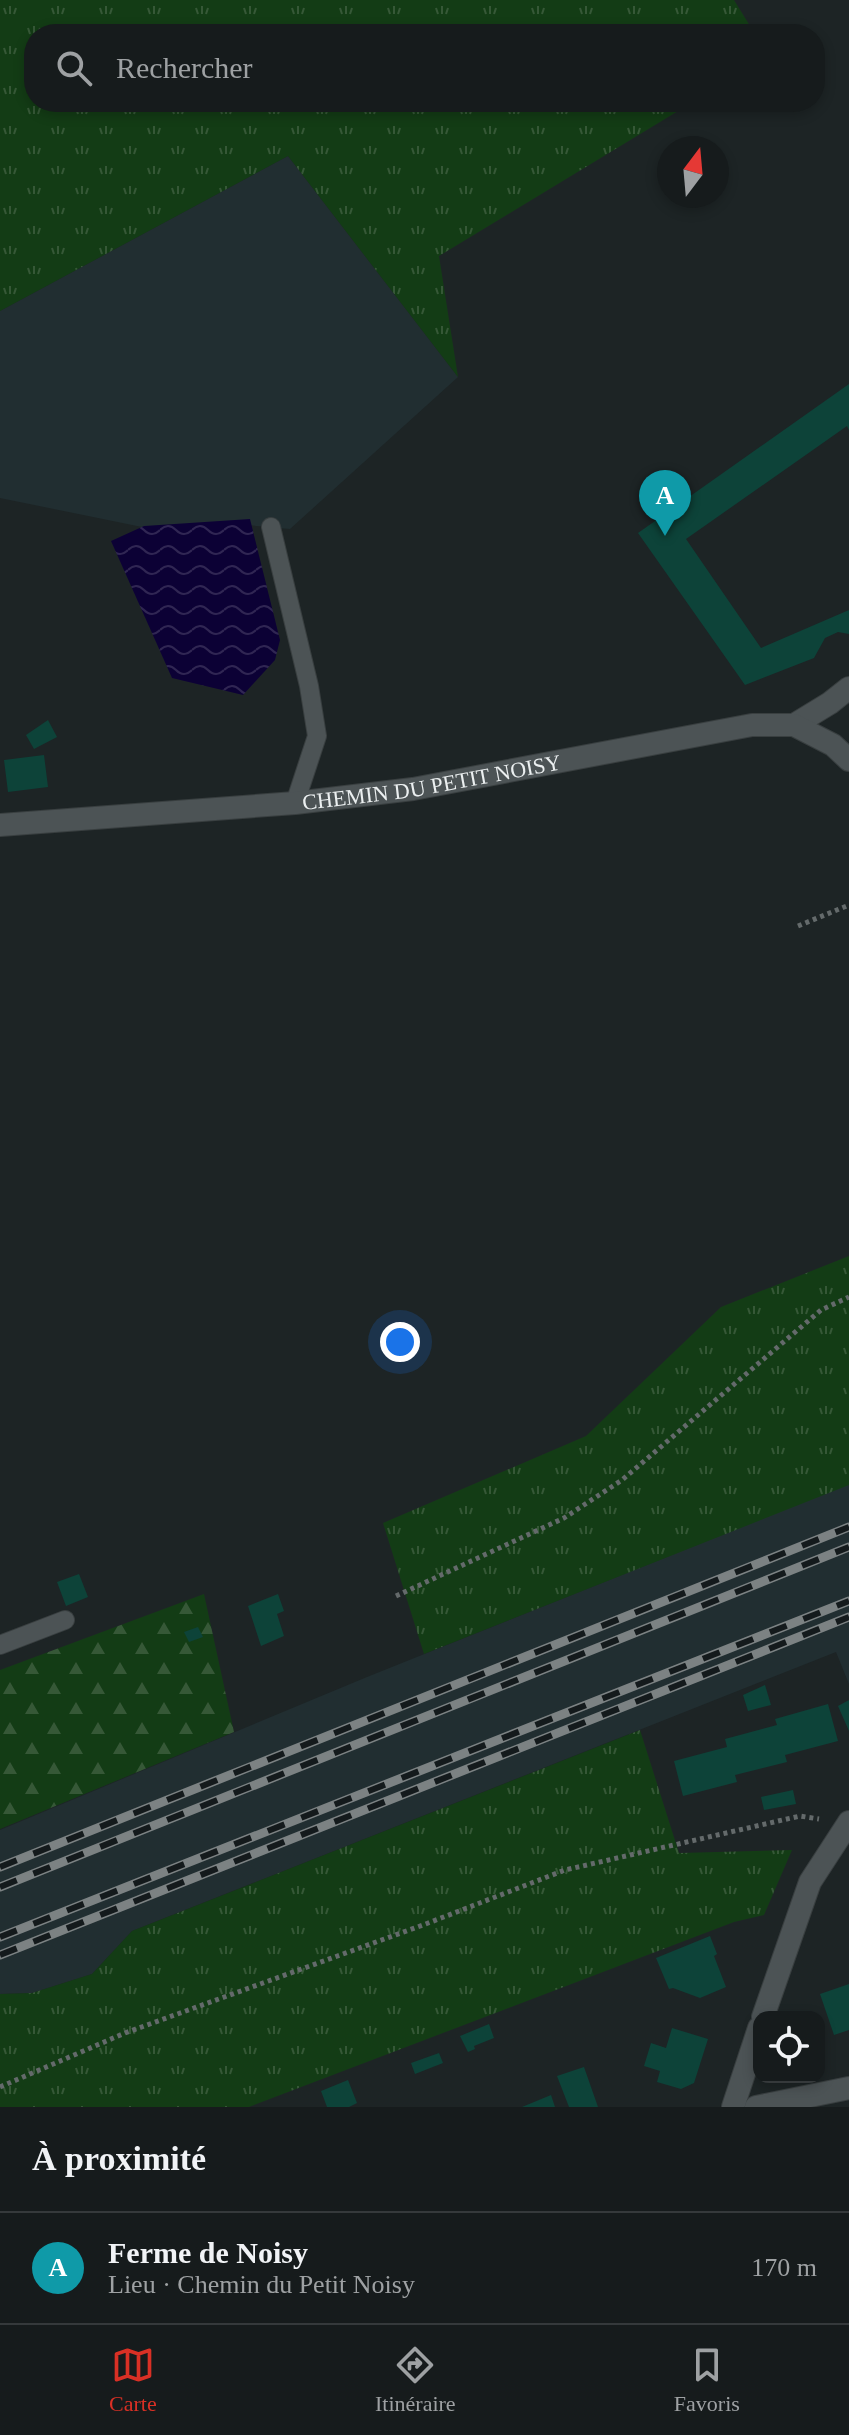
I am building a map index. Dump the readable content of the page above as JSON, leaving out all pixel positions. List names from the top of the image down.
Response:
{
  "streets": {
    "street": ["CHEMIN DU PETIT NOISY"]
  },
  "north": "top",
  "page": {
    "search": "Rechercher",
    "pins": "A",
    "heading": "À proximité",
    "list": [
      {
        "mark": "A",
        "name": "Ferme de Noisy",
        "note": "Lieu · Chemin du Petit Noisy",
        "value": "170 m"
      }
    ],
    "nav": ["Carte", "Itinéraire", "Favoris"]
  }
}
